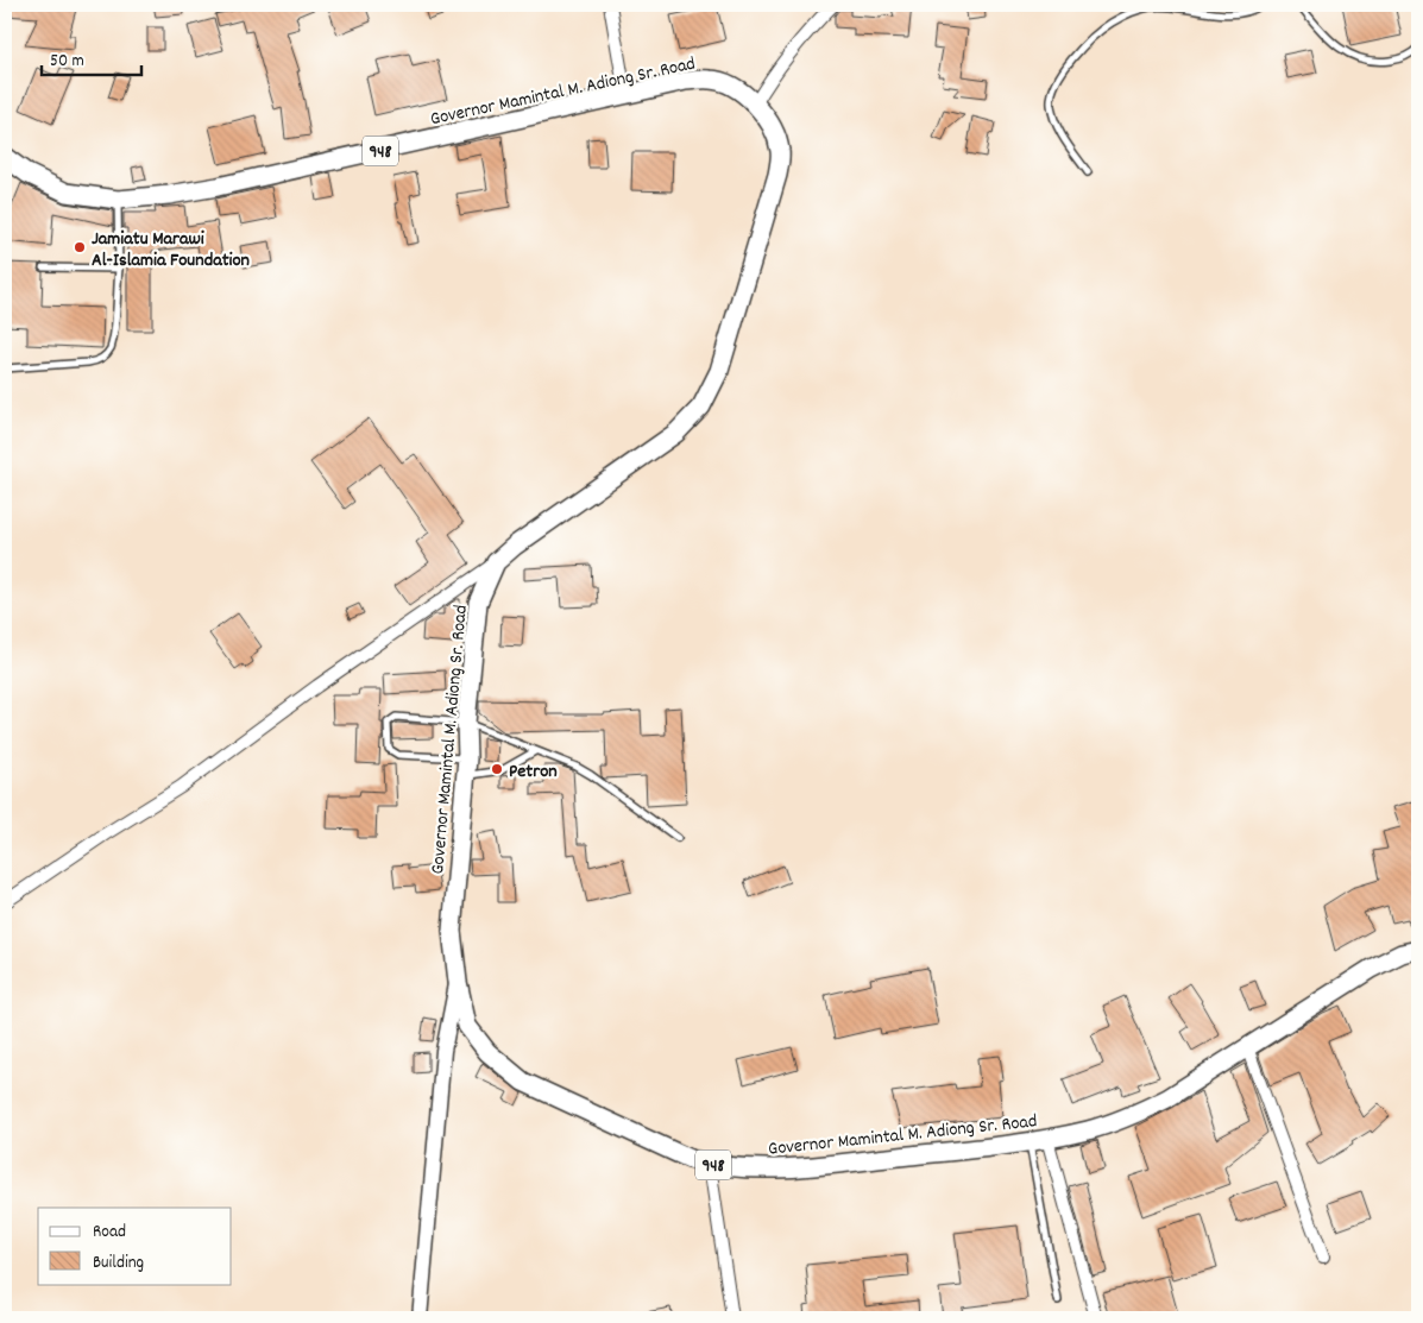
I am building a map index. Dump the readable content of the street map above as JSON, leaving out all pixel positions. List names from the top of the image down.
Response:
{
  "streets": {
    "main road": ["Governor Mamintal M. Adiong Sr. Road", "948"]
  },
  "places": ["Jamiatu Marawi Al-Islamia Foundation", "Petron"],
  "legend": ["Road", "Building"],
  "scale_bar": "50 m"
}
